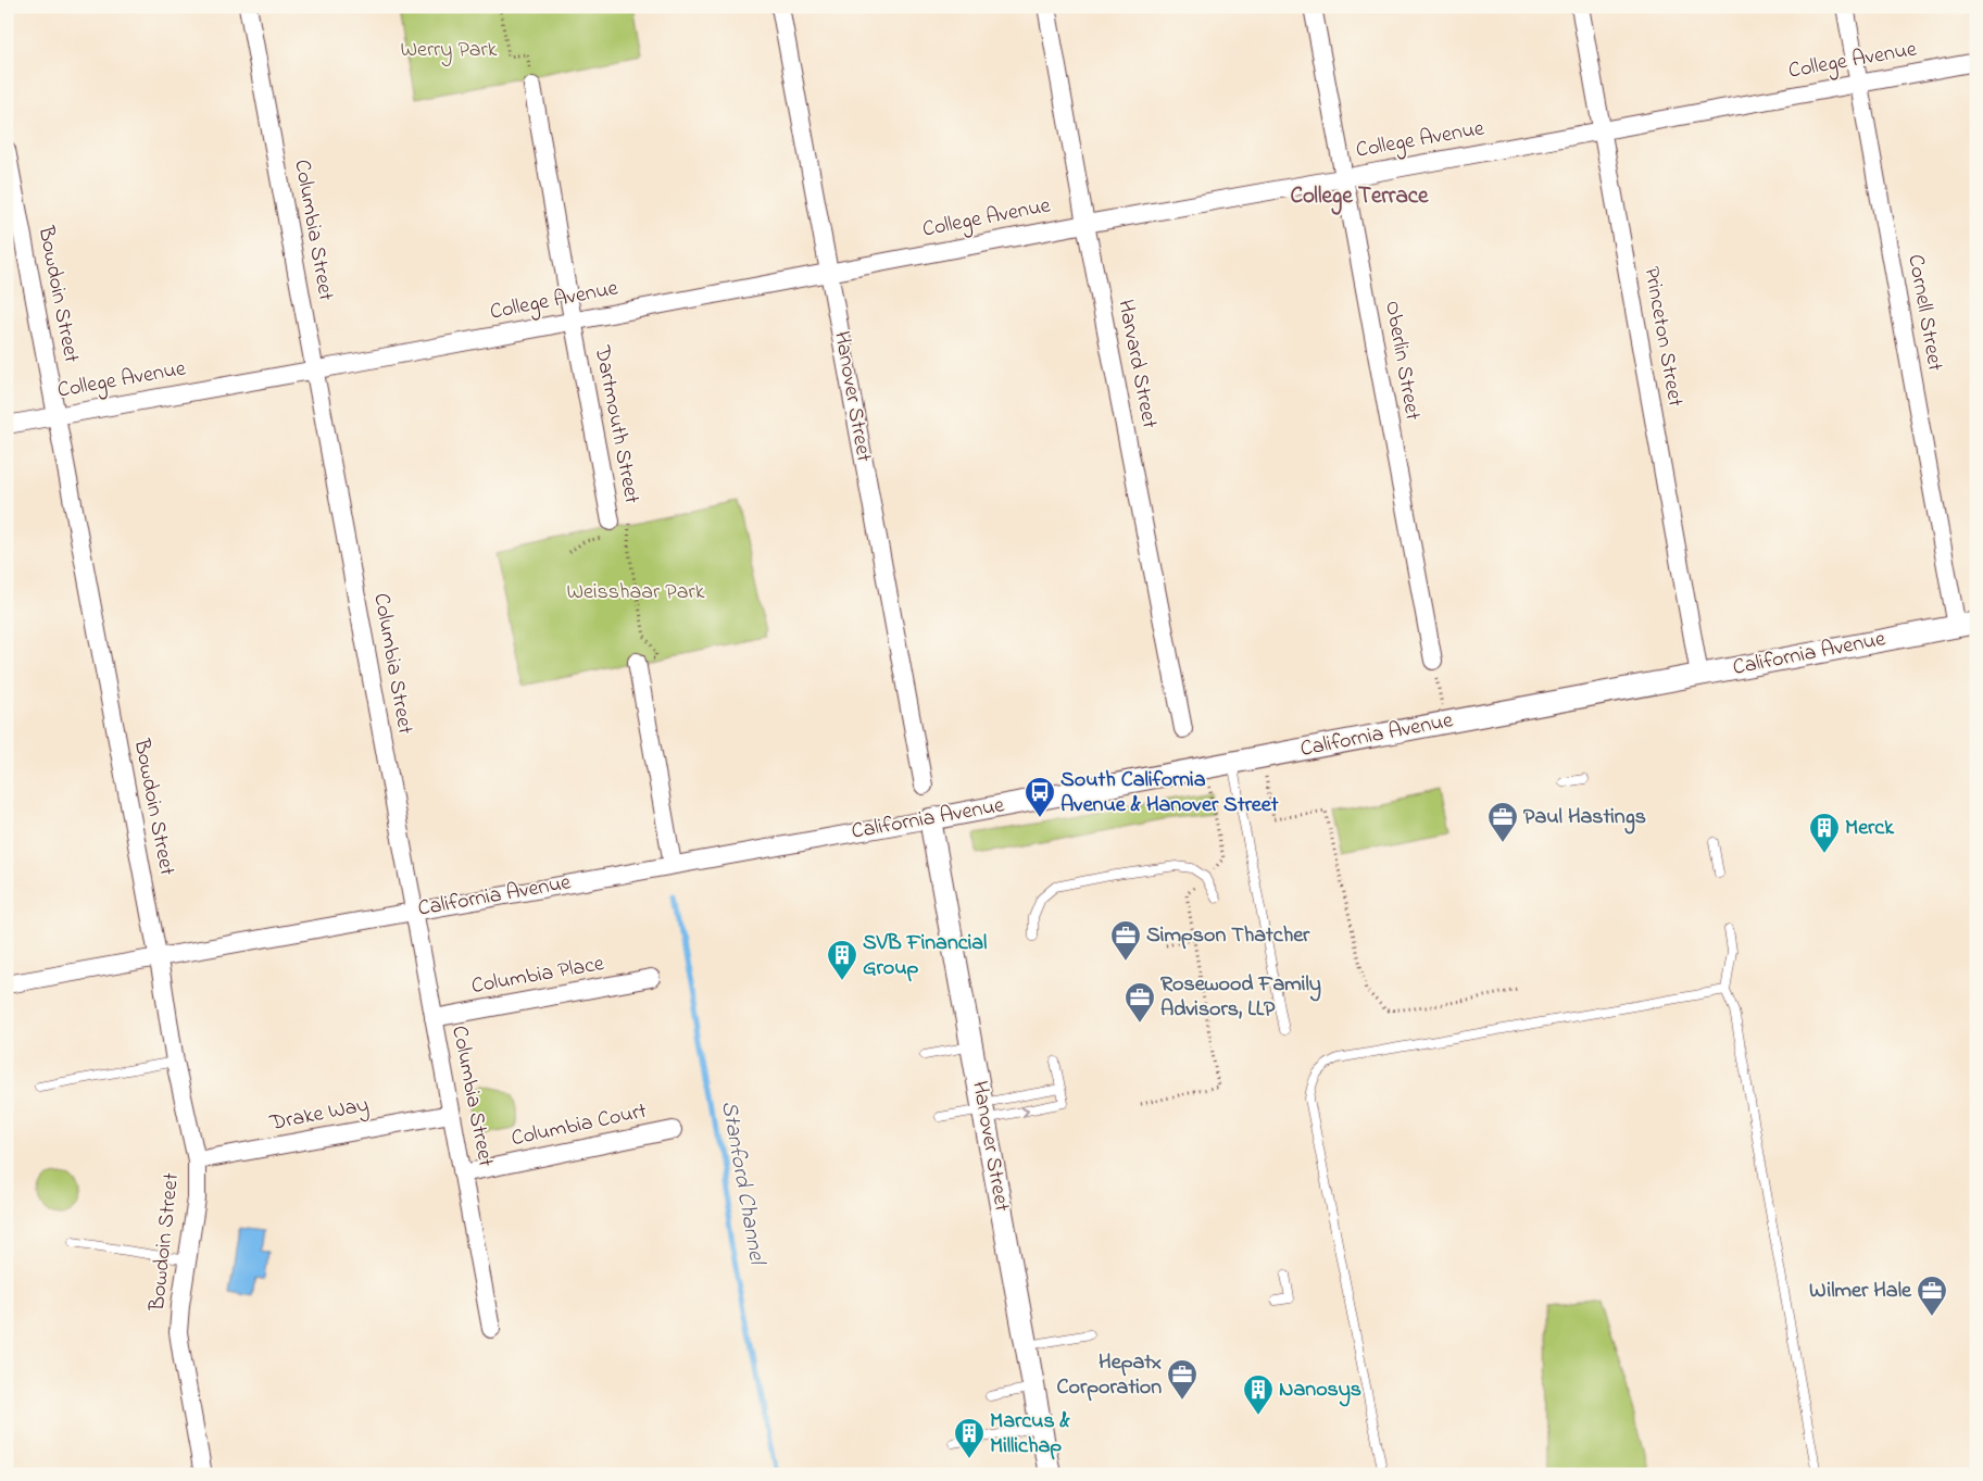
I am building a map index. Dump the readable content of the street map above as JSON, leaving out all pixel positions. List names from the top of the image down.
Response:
{
  "streets": {
    "street": [
      "College Avenue",
      "Columbia Street",
      "Bowdoin Street",
      "Cornell Street",
      "Princeton Street",
      "Oberlin Street",
      "Harvard Street",
      "Hanover Street",
      "Dartmouth Street",
      "California Avenue",
      "Columbia Place",
      "Drake Way",
      "Columbia Court"
    ]
  },
  "crossings": [
    ["College Avenue", "Columbia Street"],
    ["College Avenue", "Bowdoin Street"],
    ["College Avenue", "Cornell Street"],
    ["College Avenue", "Princeton Street"],
    ["College Avenue", "Oberlin Street"],
    ["College Avenue", "Harvard Street"],
    ["College Avenue", "Hanover Street"],
    ["College Avenue", "Dartmouth Street"],
    ["Columbia Street", "California Avenue"],
    ["Columbia Street", "Columbia Place"],
    ["Columbia Street", "Drake Way"],
    ["Columbia Street", "Columbia Court"],
    ["Bowdoin Street", "California Avenue"],
    ["Bowdoin Street", "Drake Way"],
    ["Cornell Street", "California Avenue"],
    ["Princeton Street", "California Avenue"],
    ["Hanover Street", "California Avenue"]
  ],
  "districts": ["College Terrace"],
  "water": ["Stanford Channel"],
  "parks": ["Werry Park", "Weisshaar Park"],
  "places": {
    "bus stop": ["South California Avenue & Hanover Street"],
    "office": [
      "Paul Hastings",
      "Simpson Thatcher",
      "Rosewood Family Advisors, LLP",
      "Wilmer Hale",
      "Hepatx Corporation"
    ],
    "building": [
      "Merck",
      "SVB Financial Group",
      "Nanosys",
      "Marcus & Millichap"
    ]
  }
}
